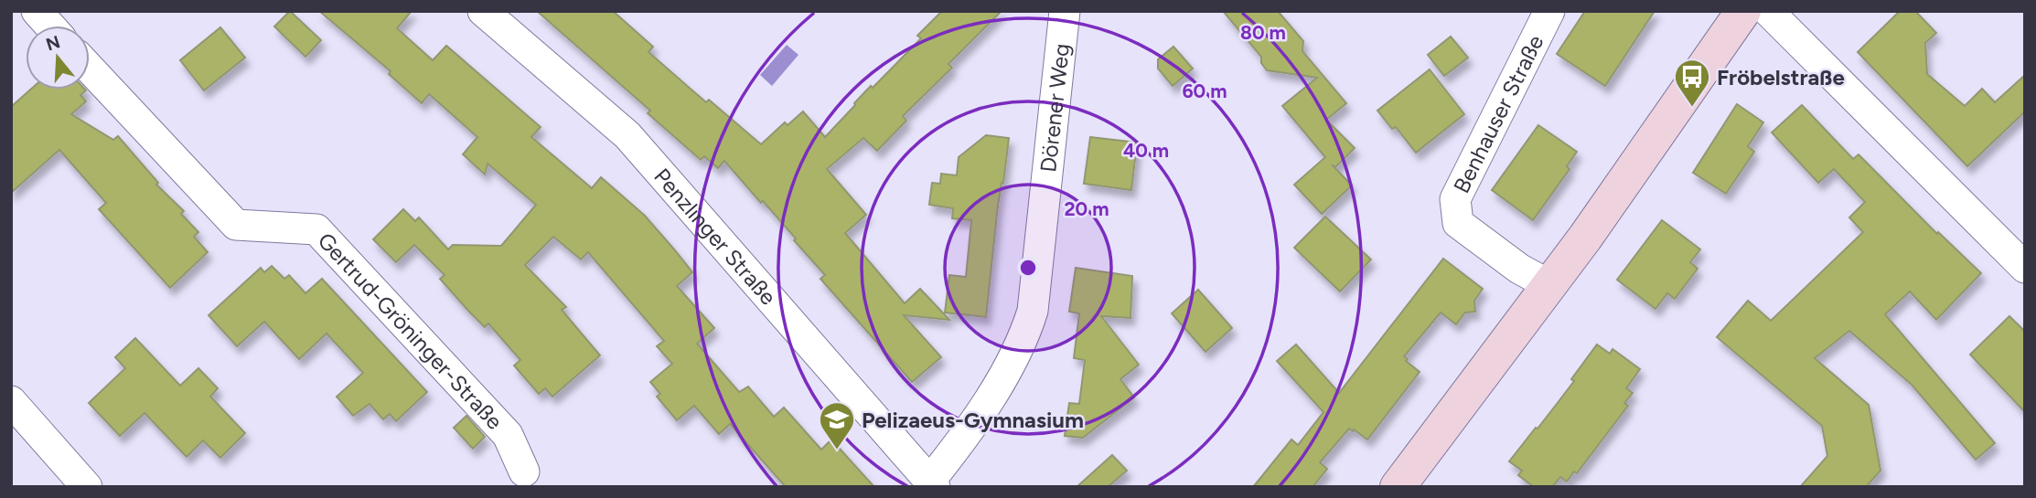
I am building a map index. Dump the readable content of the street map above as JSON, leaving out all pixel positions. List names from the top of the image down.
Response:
{
  "streets": {
    "street": [
      "Dörener Weg",
      "Benhauser Straße",
      "Penzlinger Straße",
      "Gertrud-Gröninger-Straße"
    ]
  },
  "crossings": [
    ["Dörener Weg", "Penzlinger Straße"]
  ],
  "places": {
    "bus stop": ["Fröbelstraße"],
    "school or university": ["Pelizaeus-Gymnasium"]
  },
  "north": "top",
  "rings": [
    "80 m",
    "60 m",
    "40 m",
    "20 m"
  ]
}
